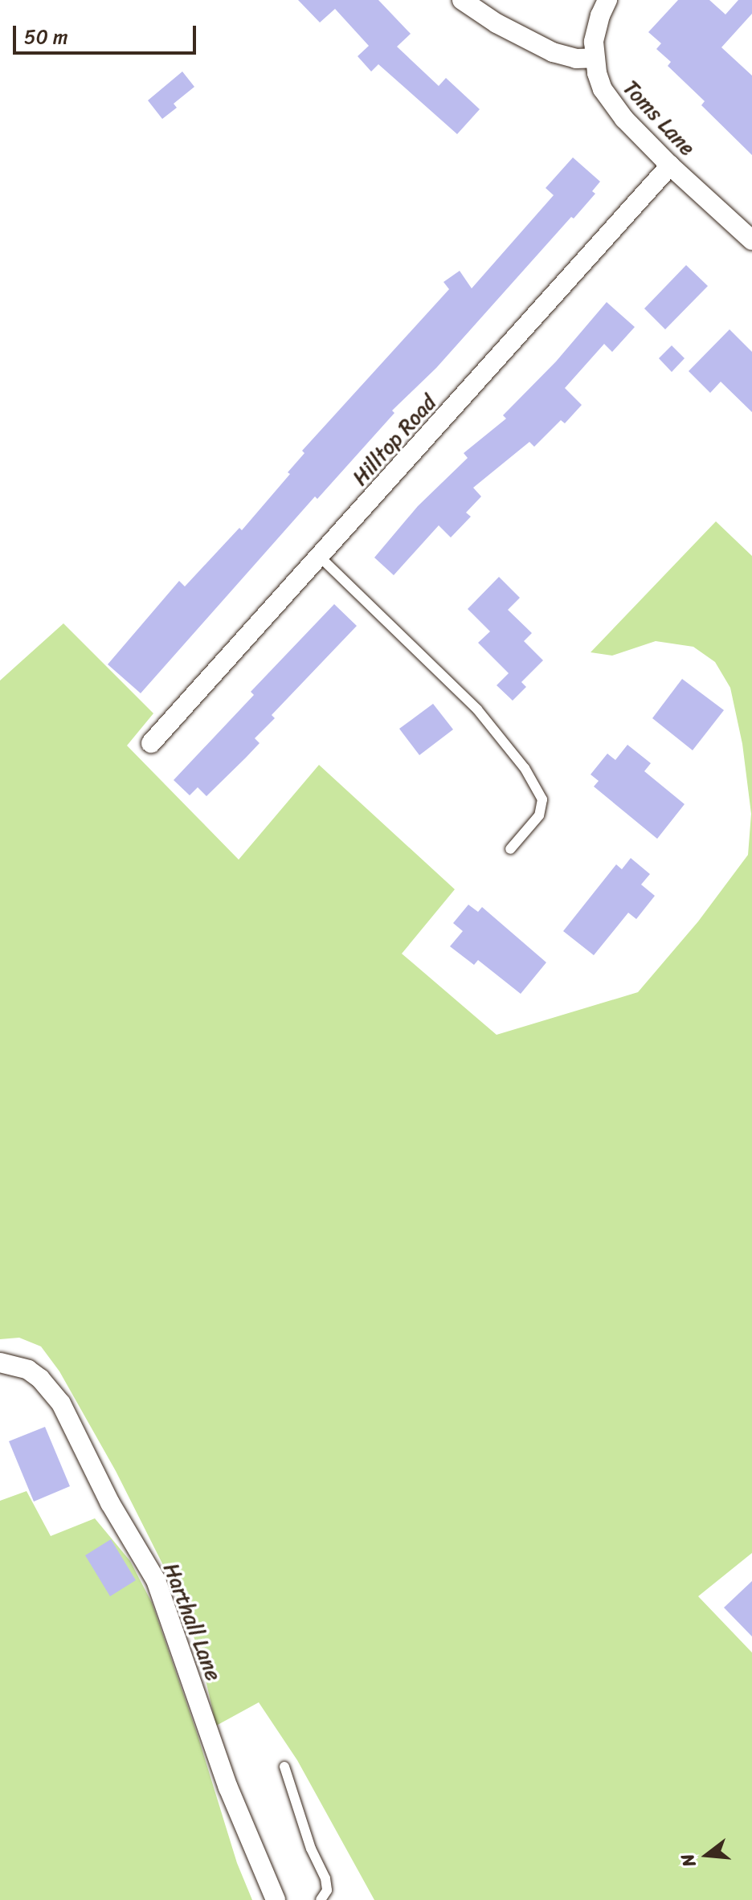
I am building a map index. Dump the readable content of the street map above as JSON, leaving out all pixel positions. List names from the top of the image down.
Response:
{
  "streets": {
    "street": ["Toms Lane", "Hilltop Road", "Harthall Lane"]
  },
  "crossings": [
    ["Toms Lane", "Hilltop Road"]
  ],
  "scale_bar": "50 m",
  "north": "left"
}
